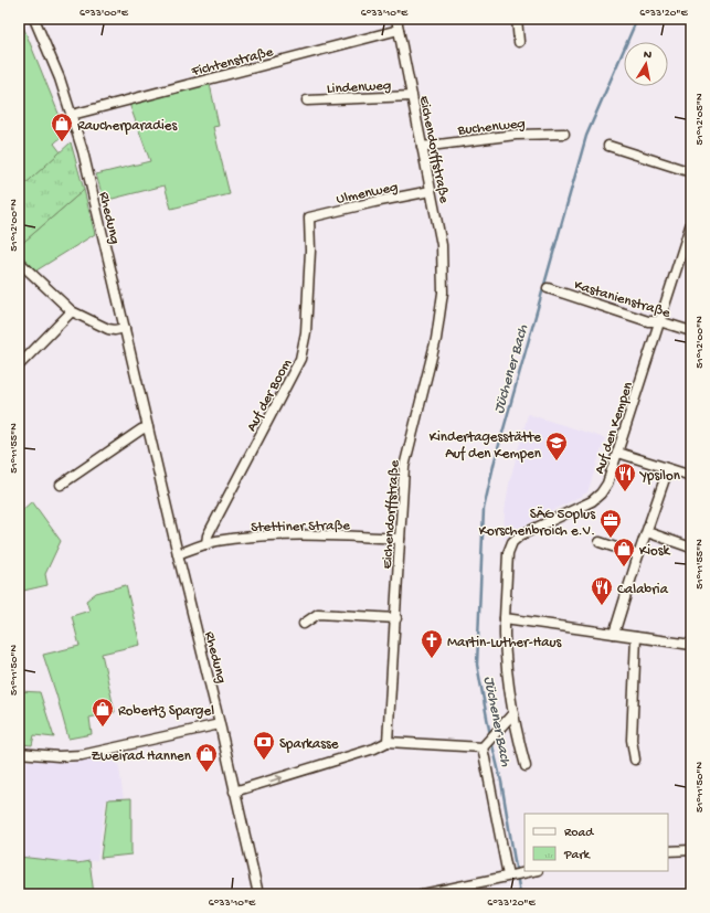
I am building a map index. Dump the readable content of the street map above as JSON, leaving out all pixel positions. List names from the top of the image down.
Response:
{
  "streets": {
    "street": [
      "Fichtenstraße",
      "Lindenweg",
      "Buchenweg",
      "Eichendorffstraße",
      "Ulmenweg",
      "Rhedung",
      "Kastanienstraße",
      "Auf der Boom",
      "Auf den Kempen",
      "Stettiner Straße"
    ]
  },
  "crossings": [
    ["Fichtenstraße", "Eichendorffstraße"],
    ["Fichtenstraße", "Rhedung"],
    ["Lindenweg", "Eichendorffstraße"],
    ["Buchenweg", "Eichendorffstraße"],
    ["Eichendorffstraße", "Ulmenweg"],
    ["Eichendorffstraße", "Stettiner Straße"],
    ["Ulmenweg", "Auf der Boom"],
    ["Rhedung", "Stettiner Straße"],
    ["Kastanienstraße", "Auf den Kempen"],
    ["Auf der Boom", "Stettiner Straße"]
  ],
  "water": ["Jüchener Bach"],
  "places": {
    "shop": [
      "Raucherparadies",
      "Kiosk",
      "Robertz Spargel",
      "Zweirad Hannen"
    ],
    "school or university": ["Kindertagesstätte Auf den Kempen"],
    "restaurant": ["Ypsilon", "Calabria"],
    "office": ["SÄG 50plus Korschenbroich e.V."],
    "church": ["Martin-Luther-Haus"],
    "bank": ["Sparkasse"]
  },
  "legend": ["Road", "Park"],
  "north": "top",
  "coordinates": [
    "6°33'00\"E",
    "6°33'10\"E",
    "6°33'20\"E",
    "51°12'05\"N",
    "51°12'00\"N",
    "51°11'55\"N",
    "51°11'50\"N"
  ]
}
